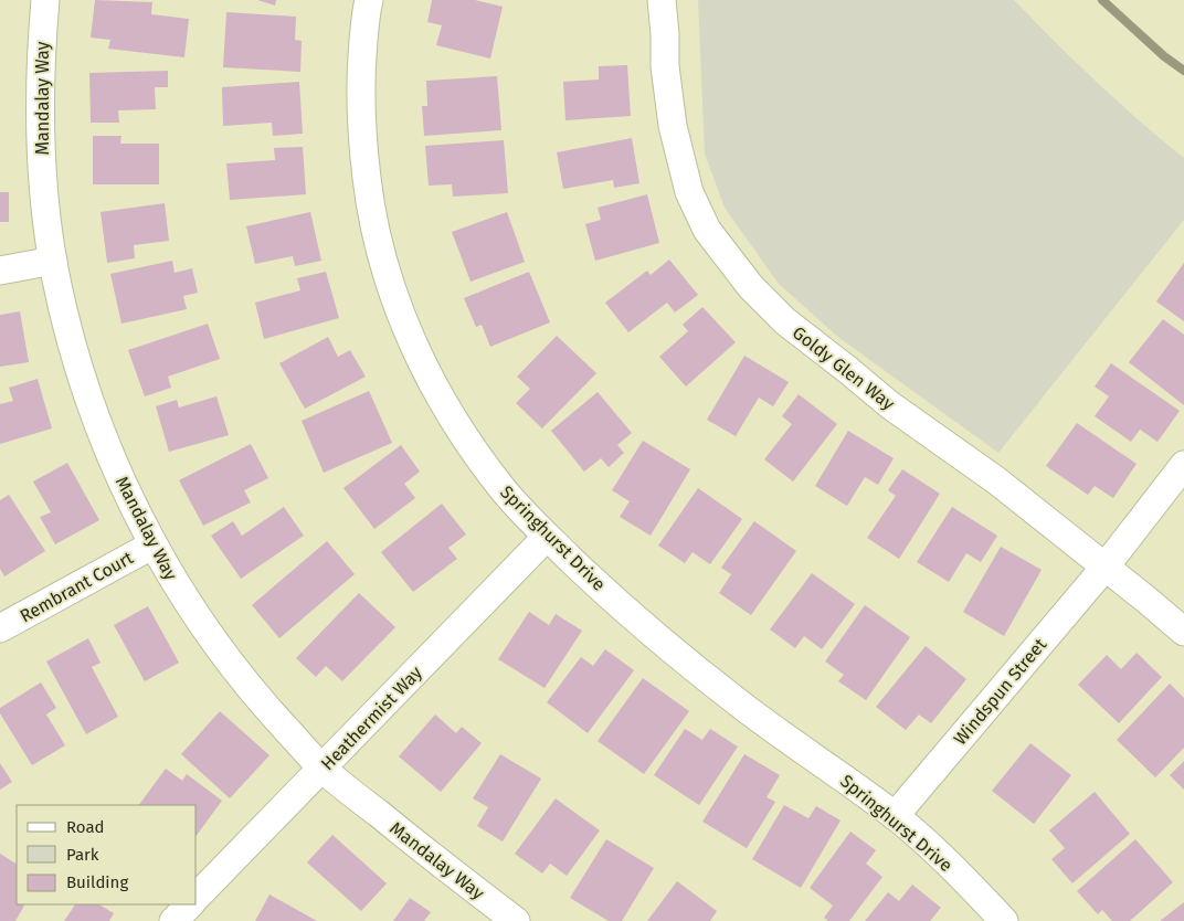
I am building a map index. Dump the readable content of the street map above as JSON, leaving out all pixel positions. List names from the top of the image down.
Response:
{
  "streets": {
    "street": [
      "Mandalay Way",
      "Goldy Glen Way",
      "Springhurst Drive",
      "Rembrant Court",
      "Windspun Street",
      "Heathermist Way"
    ]
  },
  "crossings": [
    ["Mandalay Way", "Rembrant Court"],
    ["Mandalay Way", "Heathermist Way"],
    ["Goldy Glen Way", "Windspun Street"],
    ["Springhurst Drive", "Windspun Street"],
    ["Springhurst Drive", "Heathermist Way"]
  ],
  "legend": ["Road", "Park", "Building"]
}
